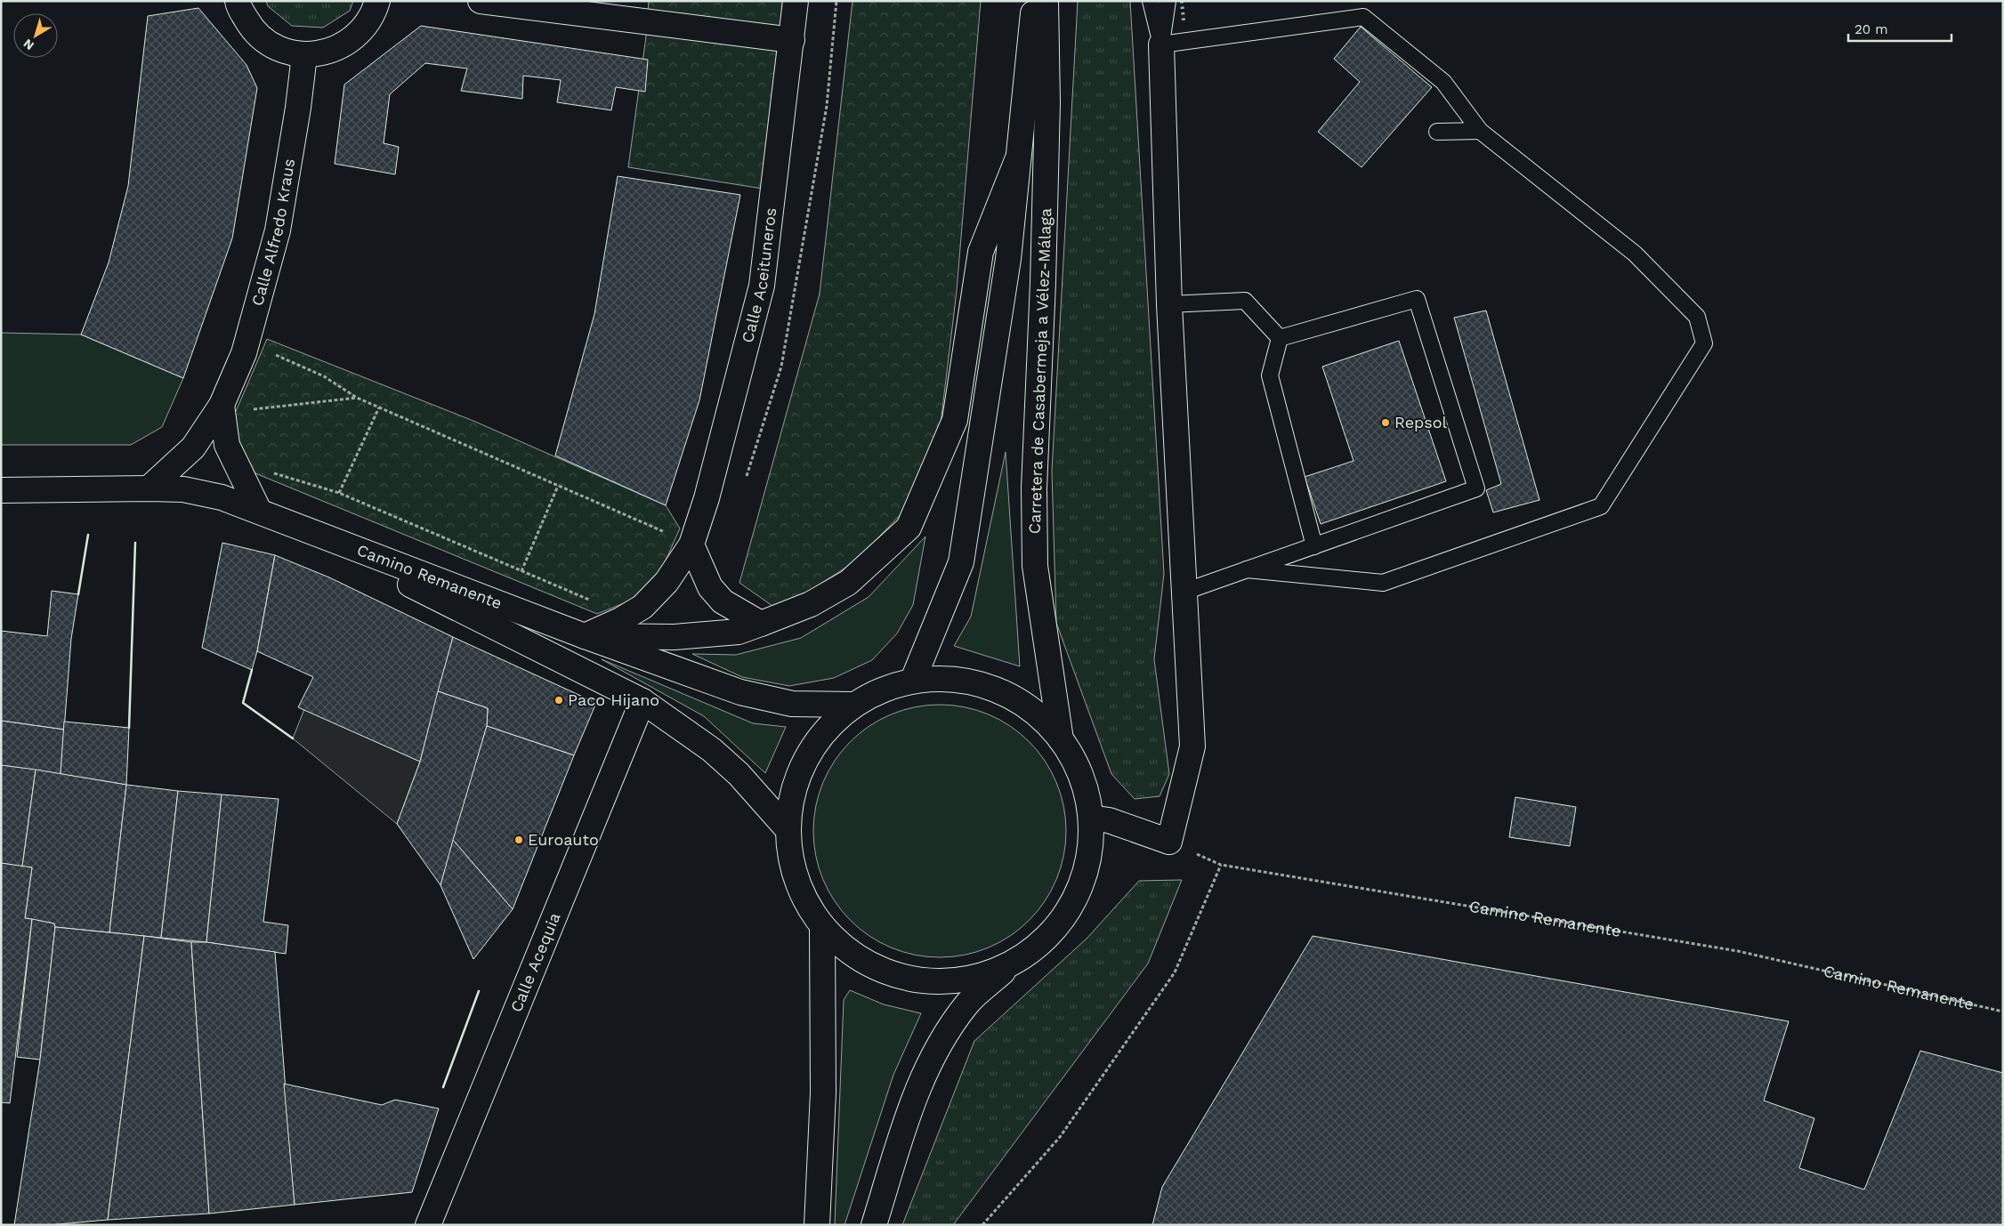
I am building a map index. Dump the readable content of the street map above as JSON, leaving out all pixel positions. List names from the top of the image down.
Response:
{
  "streets": {
    "street": [
      "Calle Alfredo Kraus",
      "Calle Aceituneros",
      "Carretera de Casabermeja a Vélez-Málaga",
      "Camino Remanente",
      "Calle Acequia"
    ]
  },
  "crossings": [
    ["Calle Alfredo Kraus", "Camino Remanente"],
    ["Calle Aceituneros", "Camino Remanente"]
  ],
  "places": ["Repsol", "Paco Hijano", "Euroauto"],
  "scale_bar": "20 m",
  "north": "bottom left"
}
